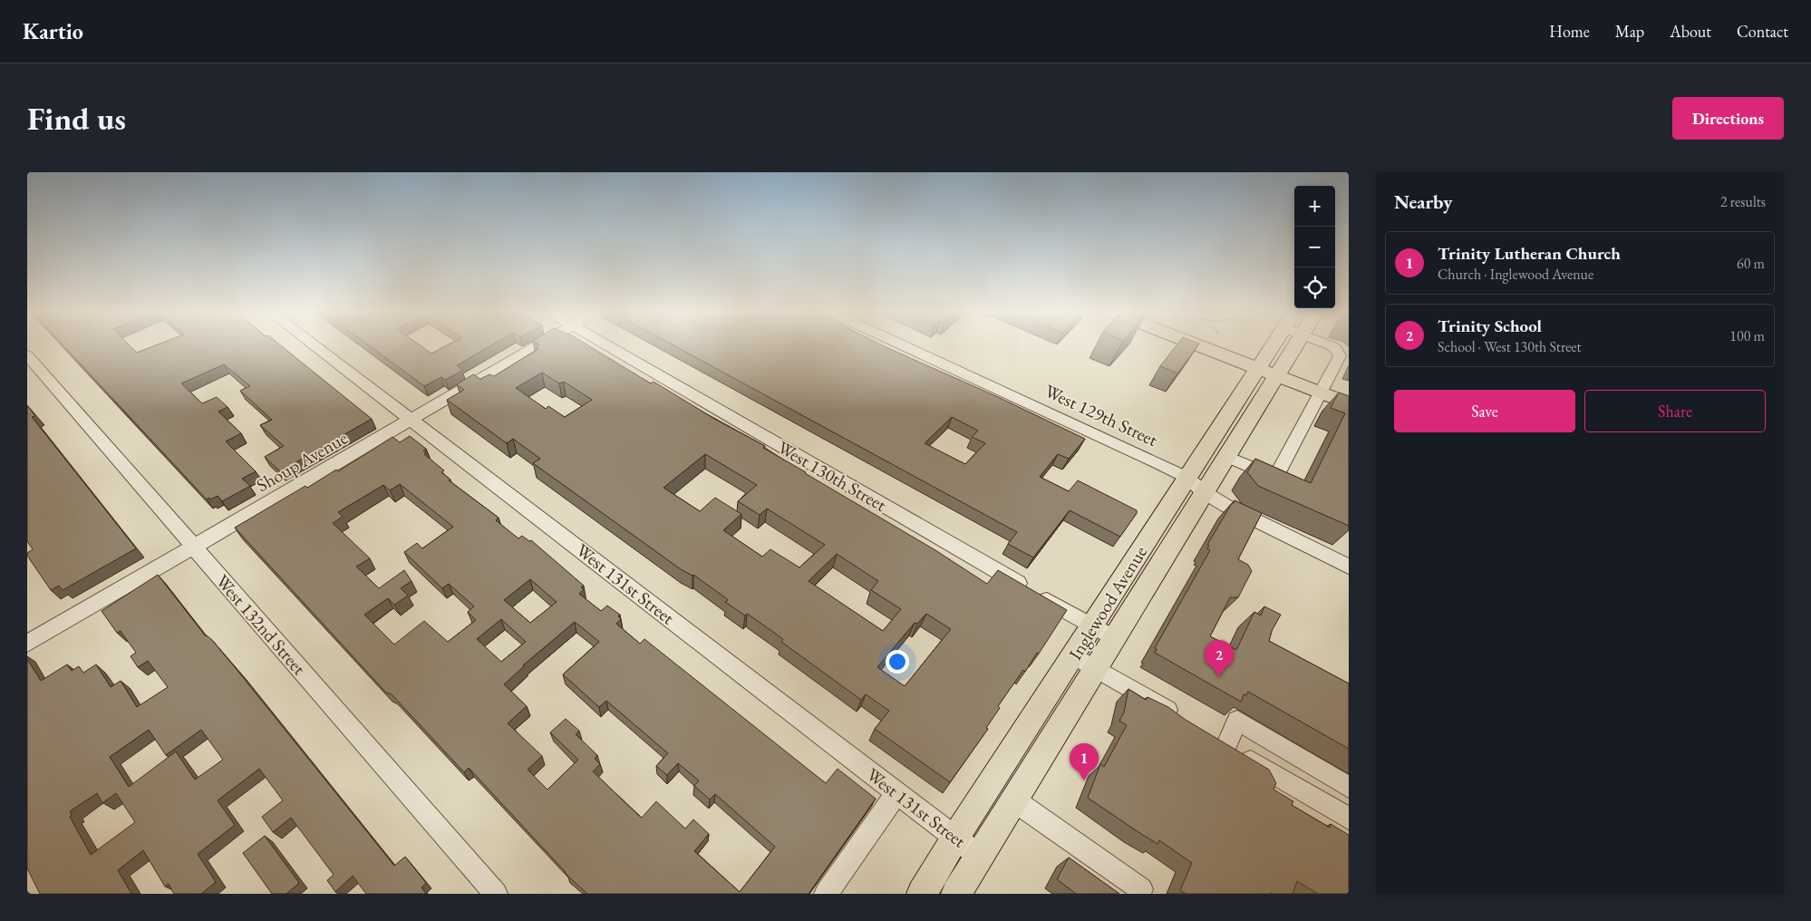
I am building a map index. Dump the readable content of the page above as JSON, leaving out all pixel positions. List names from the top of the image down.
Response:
{
  "streets": {
    "main road": ["Inglewood Avenue"],
    "street": [
      "West 129th Street",
      "Shoup Avenue",
      "West 130th Street",
      "West 131st Street",
      "West 132nd Street"
    ]
  },
  "crossings": [
    ["West 129th Street", "Inglewood Avenue"],
    ["Shoup Avenue", "West 131st Street"],
    ["Shoup Avenue", "West 132nd Street"],
    ["West 130th Street", "Inglewood Avenue"],
    ["West 131st Street", "Inglewood Avenue"]
  ],
  "page": {
    "header": "Kartio",
    "nav": [
      "Home",
      "Map",
      "About",
      "Contact"
    ],
    "buttons": [
      "Directions",
      ["Save", "Share"]
    ],
    "title": "Find us",
    "heading": ["Nearby", "2 results"],
    "map_buttons": ["+", "−"],
    "list": [
      {
        "mark": "1",
        "name": "Trinity Lutheran Church",
        "note": "Church · Inglewood Avenue",
        "value": "60 m"
      },
      {
        "mark": "2",
        "name": "Trinity School",
        "note": "School · West 130th Street",
        "value": "100 m"
      }
    ],
    "pins": ["2", "1"]
  }
}
